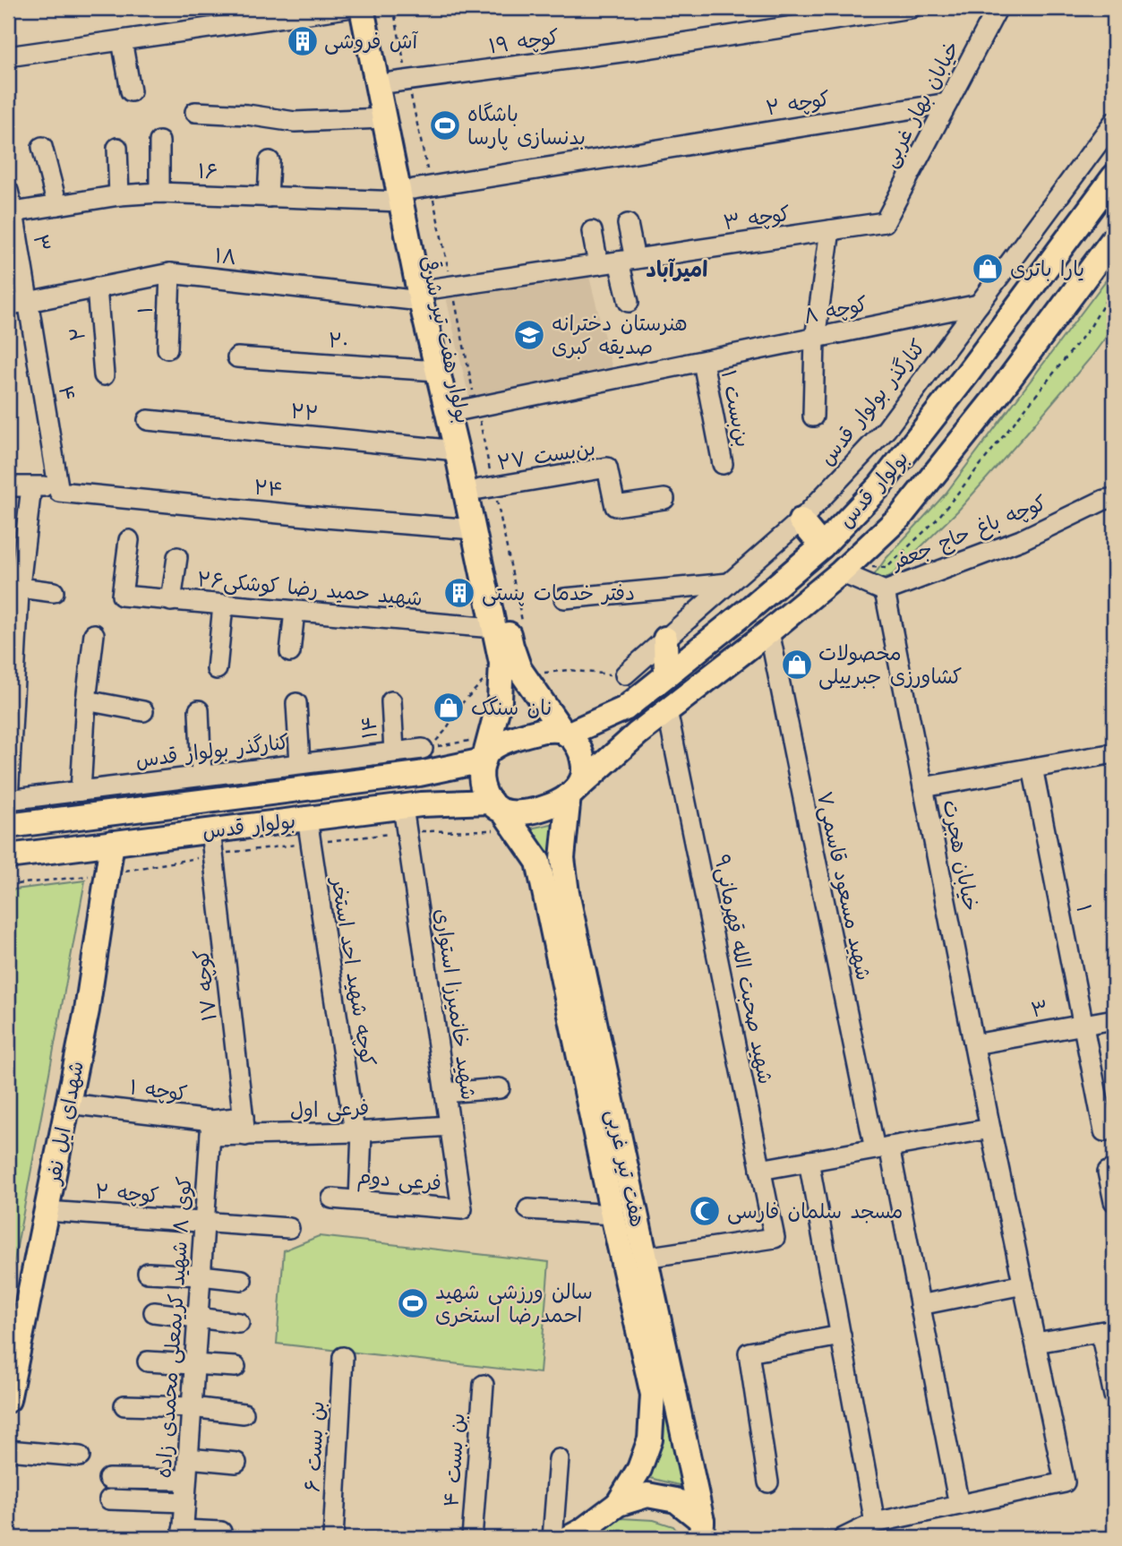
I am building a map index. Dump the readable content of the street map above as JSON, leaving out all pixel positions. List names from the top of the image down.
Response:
{
  "streets": {
    "main road": [
      "بولوار هفت تیر شرقی",
      "بولوار قدس",
      "شهدای ایل نفر",
      "هفت تیر غربی"
    ],
    "street": [
      "کوچه ۱۹",
      "کوچه ۲",
      "خیابان بهار غربی",
      "۱۶",
      "کوچه ۳",
      "۳",
      "۱۸",
      "۱",
      "کوچه ۸",
      "۲",
      "۲۰",
      "۴",
      "کنارگذر بولوار قدس",
      "بن‌بست ۱",
      "۲۲",
      "بن‌بست ۲۷",
      "۲۴",
      "کوچه باغ حاج جعفر",
      "شهید حمید رضا کوشکی۲۶",
      "۱۴",
      "خیابان هجرت",
      "شهید مسعود قاسمی۷",
      "شهید صحبت الله قهرمانی۹",
      "کوچه شهید احد استخر",
      "کوچه ۱۷",
      "شهید خانمیرزا استواری",
      "کوچه ۱",
      "فرعی اول",
      "فرعی دوم",
      "کوی ۸ شهید کریمعلی محمدی زاده",
      "بن بست ۶",
      "بن بست ۴"
    ]
  },
  "crossings": [
    ["کوچه ۱۹", "بولوار هفت تیر شرقی"],
    ["کوچه ۲", "خیابان بهار غربی"],
    ["کوچه ۲", "۱۶"],
    ["کوچه ۲", "بولوار هفت تیر شرقی"],
    ["کوچه ۲", "شهدای ایل نفر"],
    ["کوچه ۲", "کوی ۸ شهید کریمعلی محمدی زاده"],
    ["خیابان بهار غربی", "کوچه ۳"],
    ["۱۶", "۳"],
    ["۱۶", "بولوار هفت تیر شرقی"],
    ["کوچه ۳", "۱۸"],
    ["۳", "۱۸"],
    ["۳", "۱"],
    ["۳", "۴"],
    ["۳", "خیابان هجرت"],
    ["۱۸", "۱"],
    ["۱۸", "۲"],
    ["۱۸", "بولوار هفت تیر شرقی"],
    ["۱۸", "۴"],
    ["کوچه ۸", "بولوار هفت تیر شرقی"],
    ["کوچه ۸", "کنارگذر بولوار قدس"],
    ["کوچه ۸", "بن‌بست ۱"],
    ["بولوار هفت تیر شرقی", "۲۰"],
    ["بولوار هفت تیر شرقی", "۲۲"],
    ["بولوار هفت تیر شرقی", "بن‌بست ۲۷"],
    ["بولوار هفت تیر شرقی", "۲۴"],
    ["بولوار هفت تیر شرقی", "شهید حمید رضا کوشکی۲۶"],
    ["۴", "۲۴"],
    ["کنارگذر بولوار قدس", "۱۴"],
    ["بولوار قدس", "کوچه باغ حاج جعفر"],
    ["بولوار قدس", "شهید مسعود قاسمی۷"],
    ["بولوار قدس", "شهید صحبت الله قهرمانی۹"],
    ["بولوار قدس", "کوچه شهید احد استخر"],
    ["بولوار قدس", "کوچه ۱۷"],
    ["بولوار قدس", "شهید خانمیرزا استواری"],
    ["بولوار قدس", "شهدای ایل نفر"],
    ["بولوار قدس", "هفت تیر غربی"],
    ["کوچه باغ حاج جعفر", "خیابان هجرت"],
    ["خیابان هجرت", "شهید مسعود قاسمی۷"],
    ["شهید صحبت الله قهرمانی۹", "هفت تیر غربی"],
    ["کوچه شهید احد استخر", "فرعی اول"],
    ["کوچه شهید احد استخر", "فرعی دوم"],
    ["کوچه ۱۷", "فرعی اول"],
    ["شهید خانمیرزا استواری", "فرعی اول"],
    ["شهید خانمیرزا استواری", "فرعی دوم"],
    ["کوچه ۱", "فرعی اول"],
    ["کوچه ۱", "شهدای ایل نفر"],
    ["کوچه ۱", "کوی ۸ شهید کریمعلی محمدی زاده"],
    ["فرعی اول", "کوی ۸ شهید کریمعلی محمدی زاده"]
  ],
  "districts": ["امیرآباد"],
  "places": {
    "building": ["آش فروشی", "دفتر خدمات پستی"],
    "sports": ["باشگاه بدنسازی پارسا", "سالن ورزشی شهید احمدرضا استخری"],
    "shop": ["یارا باتری", "محصولات کشاورزی جبرییلی", "نان سنگک"],
    "school or university": ["هنرستان دخترانه صدیقه کبری"],
    "mosque": ["مسجد سلمان فارسی"]
  }
}
